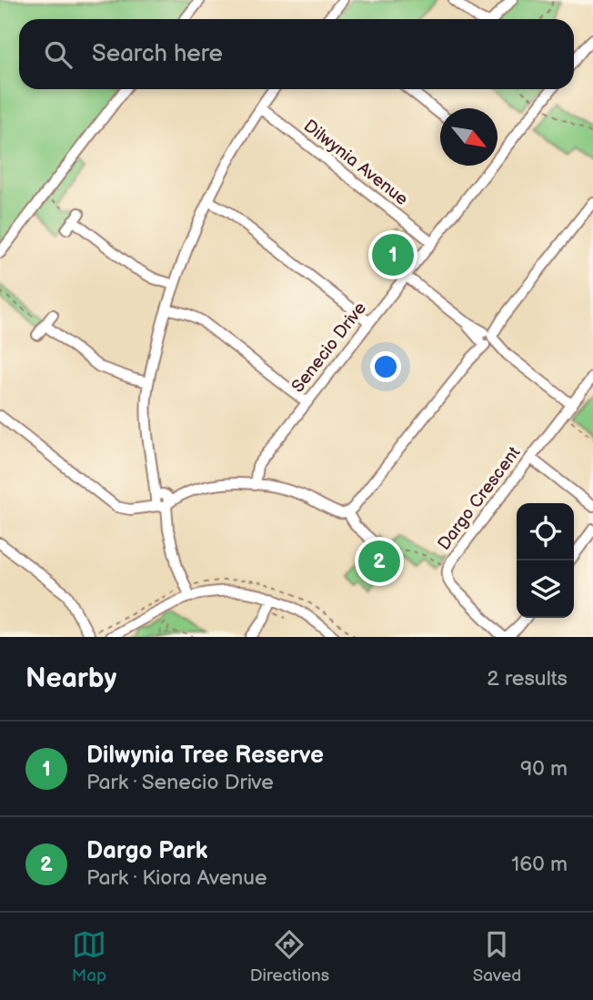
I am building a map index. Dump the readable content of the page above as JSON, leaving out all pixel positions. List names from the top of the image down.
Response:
{
  "streets": {
    "street": ["Dilwynia Avenue", "Senecio Drive", "Dargo Crescent"]
  },
  "crossings": [
    ["Dilwynia Avenue", "Senecio Drive"]
  ],
  "north": "bottom right",
  "page": {
    "search": "Search here",
    "pins": ["1", "2"],
    "heading": ["Nearby", "2 results"],
    "list": [
      {
        "mark": "1",
        "name": "Dilwynia Tree Reserve",
        "note": "Park · Senecio Drive",
        "value": "90 m"
      },
      {
        "mark": "2",
        "name": "Dargo Park",
        "note": "Park · Kiora Avenue",
        "value": "160 m"
      }
    ],
    "nav": ["Map", "Directions", "Saved"]
  }
}
